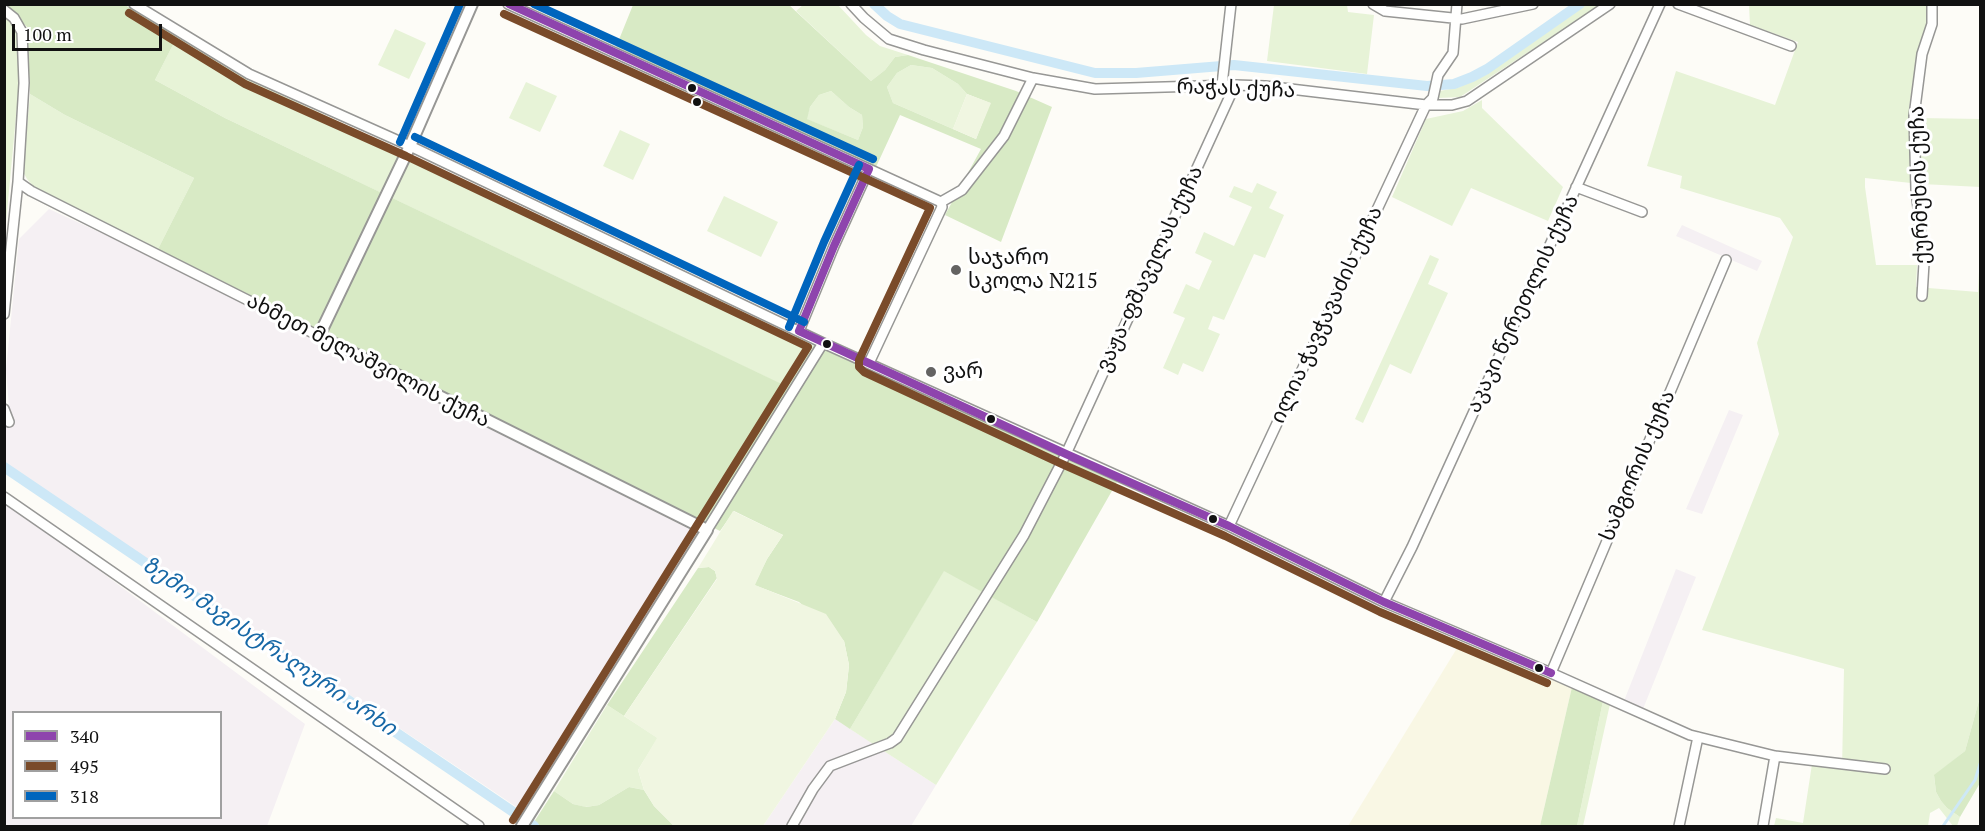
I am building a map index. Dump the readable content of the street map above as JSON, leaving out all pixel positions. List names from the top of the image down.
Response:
{
  "streets": {
    "street": [
      "რაჭას ქუჩა",
      "ქურმუხის ქუჩა",
      "ვაჟა-ფშაველას ქუჩა",
      "აკაკი წერეთლის ქუჩა",
      "ილია ჭავჭავაძის ქუჩა",
      "ახმეთ მელაშვილის ქუჩა",
      "სამგორის ქუჩა"
    ]
  },
  "crossings": [
    ["რაჭას ქუჩა", "ვაჟა-ფშაველას ქუჩა"],
    ["რაჭას ქუჩა", "ილია ჭავჭავაძის ქუჩა"]
  ],
  "water": ["ზემო მაგისტრალური არხი"],
  "places": ["საჯარო სკოლა N215", "ვარ"],
  "lines": ["transit line 340", "transit line 318", "transit line 495"],
  "legend": ["340", "495", "318"],
  "scale_bar": "100 m"
}
